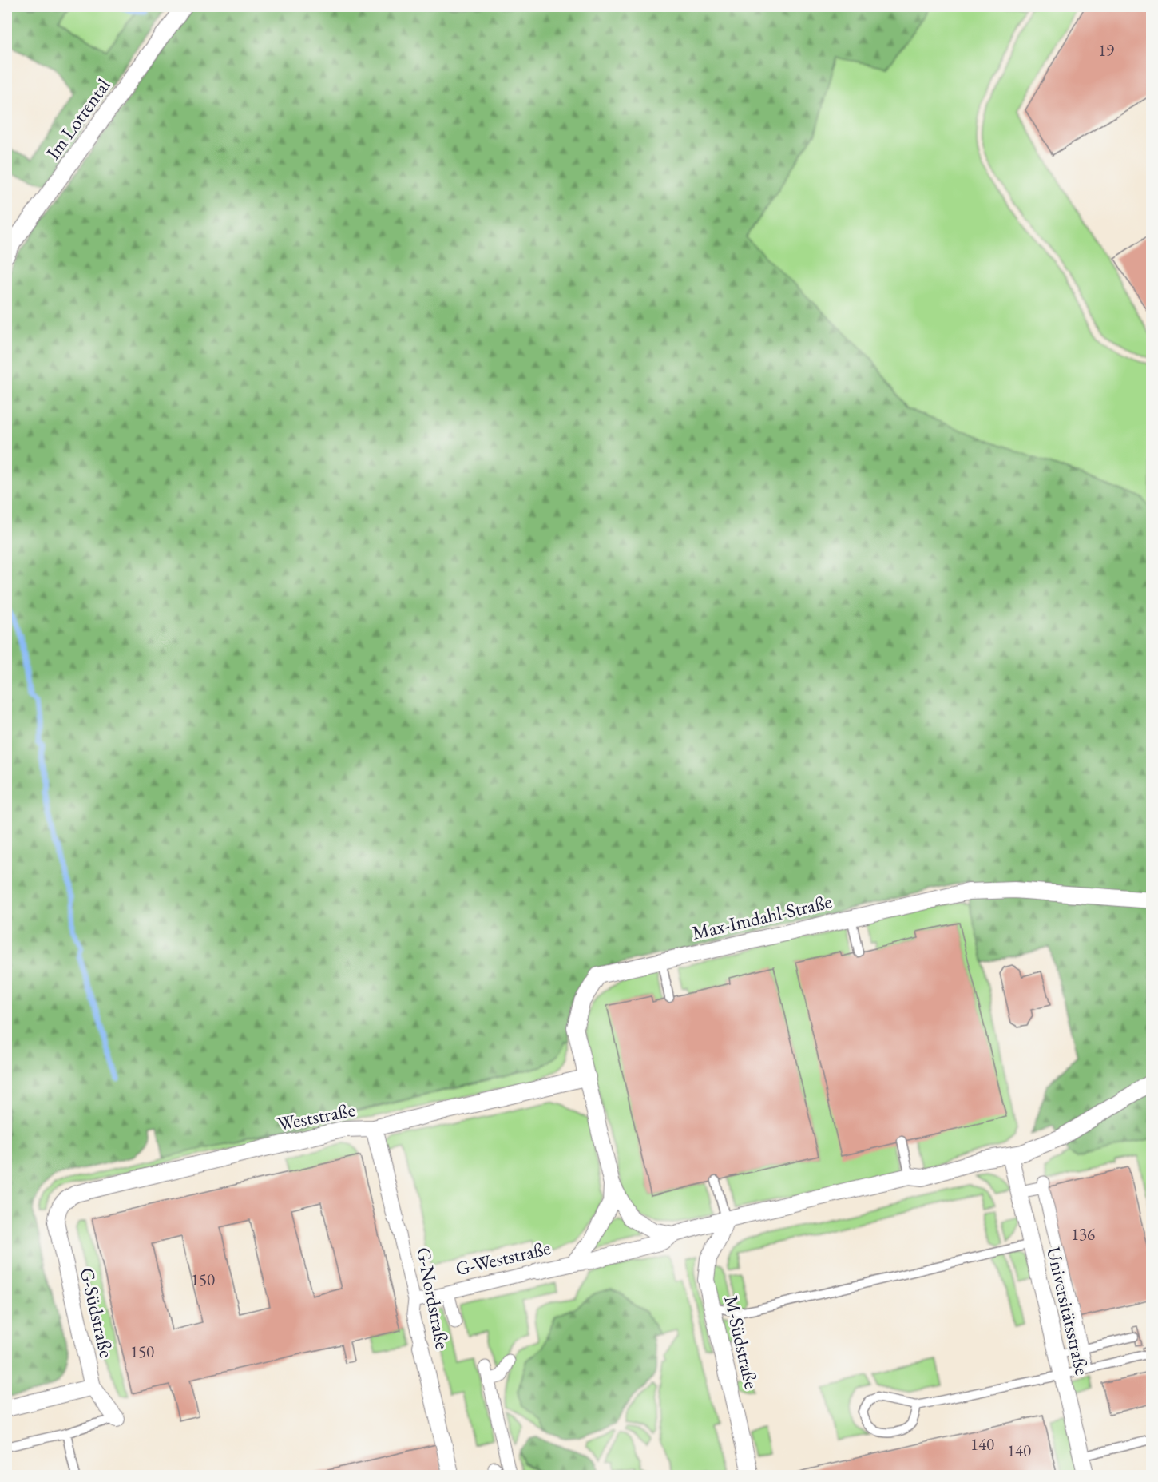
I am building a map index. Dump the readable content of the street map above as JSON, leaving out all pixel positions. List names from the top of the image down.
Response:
{
  "streets": {
    "street": [
      "Im Lottental",
      "Max-Imdahl-Straße",
      "Weststraße",
      "G-Weststraße",
      "G-Nordstraße",
      "Universitätsstraße",
      "G-Südstraße",
      "M-Südstraße"
    ]
  },
  "crossings": [
    ["Max-Imdahl-Straße", "Weststraße"],
    ["Max-Imdahl-Straße", "G-Weststraße"],
    ["Max-Imdahl-Straße", "Universitätsstraße"],
    ["Max-Imdahl-Straße", "M-Südstraße"],
    ["Weststraße", "G-Nordstraße"],
    ["Weststraße", "G-Südstraße"],
    ["G-Weststraße", "G-Nordstraße"]
  ],
  "house_numbers": [
    "19",
    "136",
    "150",
    "150",
    "140",
    "140"
  ]
}
